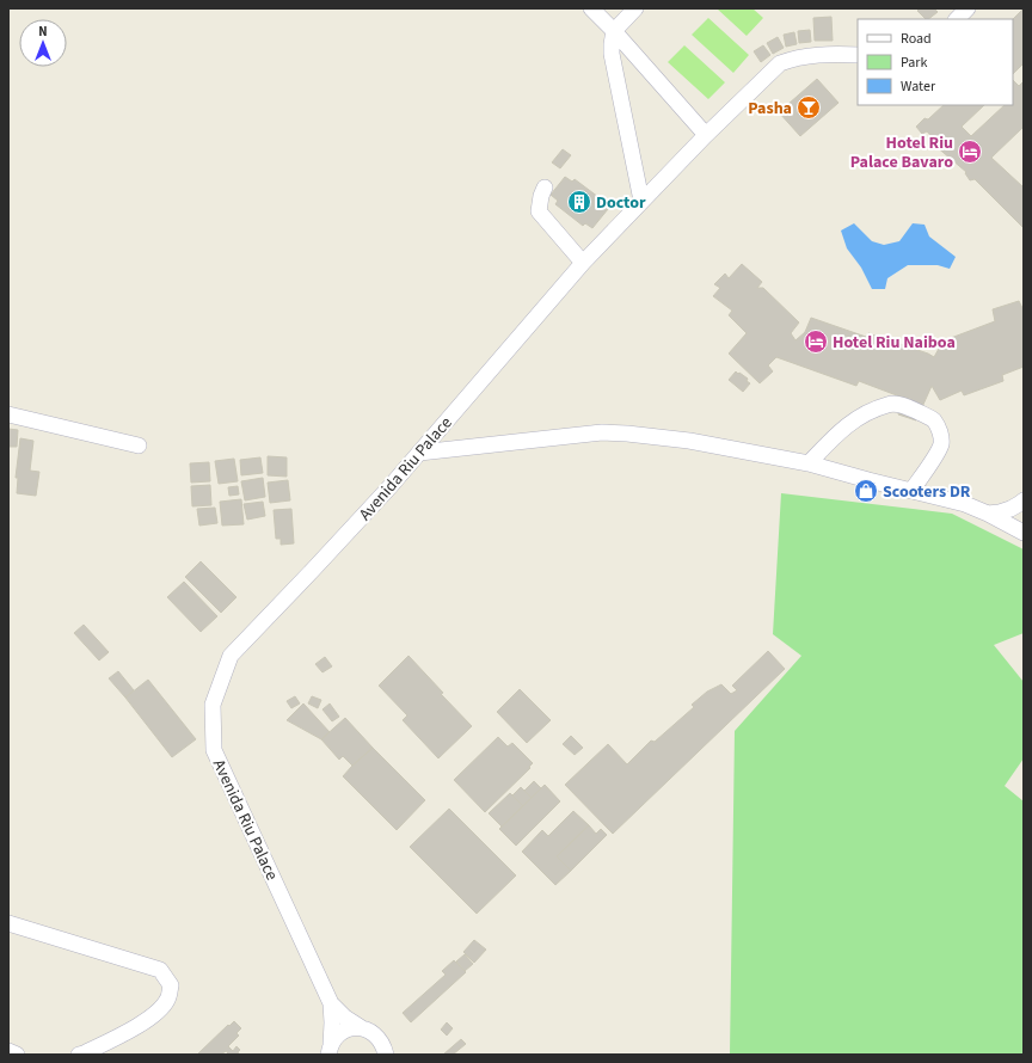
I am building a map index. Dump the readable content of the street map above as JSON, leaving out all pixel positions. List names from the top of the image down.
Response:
{
  "streets": {
    "street": ["Avenida Riu Palace"]
  },
  "places": {
    "bar": ["Pasha"],
    "hotel": ["Hotel Riu Palace Bavaro", "Hotel Riu Naiboa"],
    "building": ["Doctor"],
    "shop": ["Scooters DR"]
  },
  "legend": ["Road", "Park", "Water"],
  "north": "top"
}
